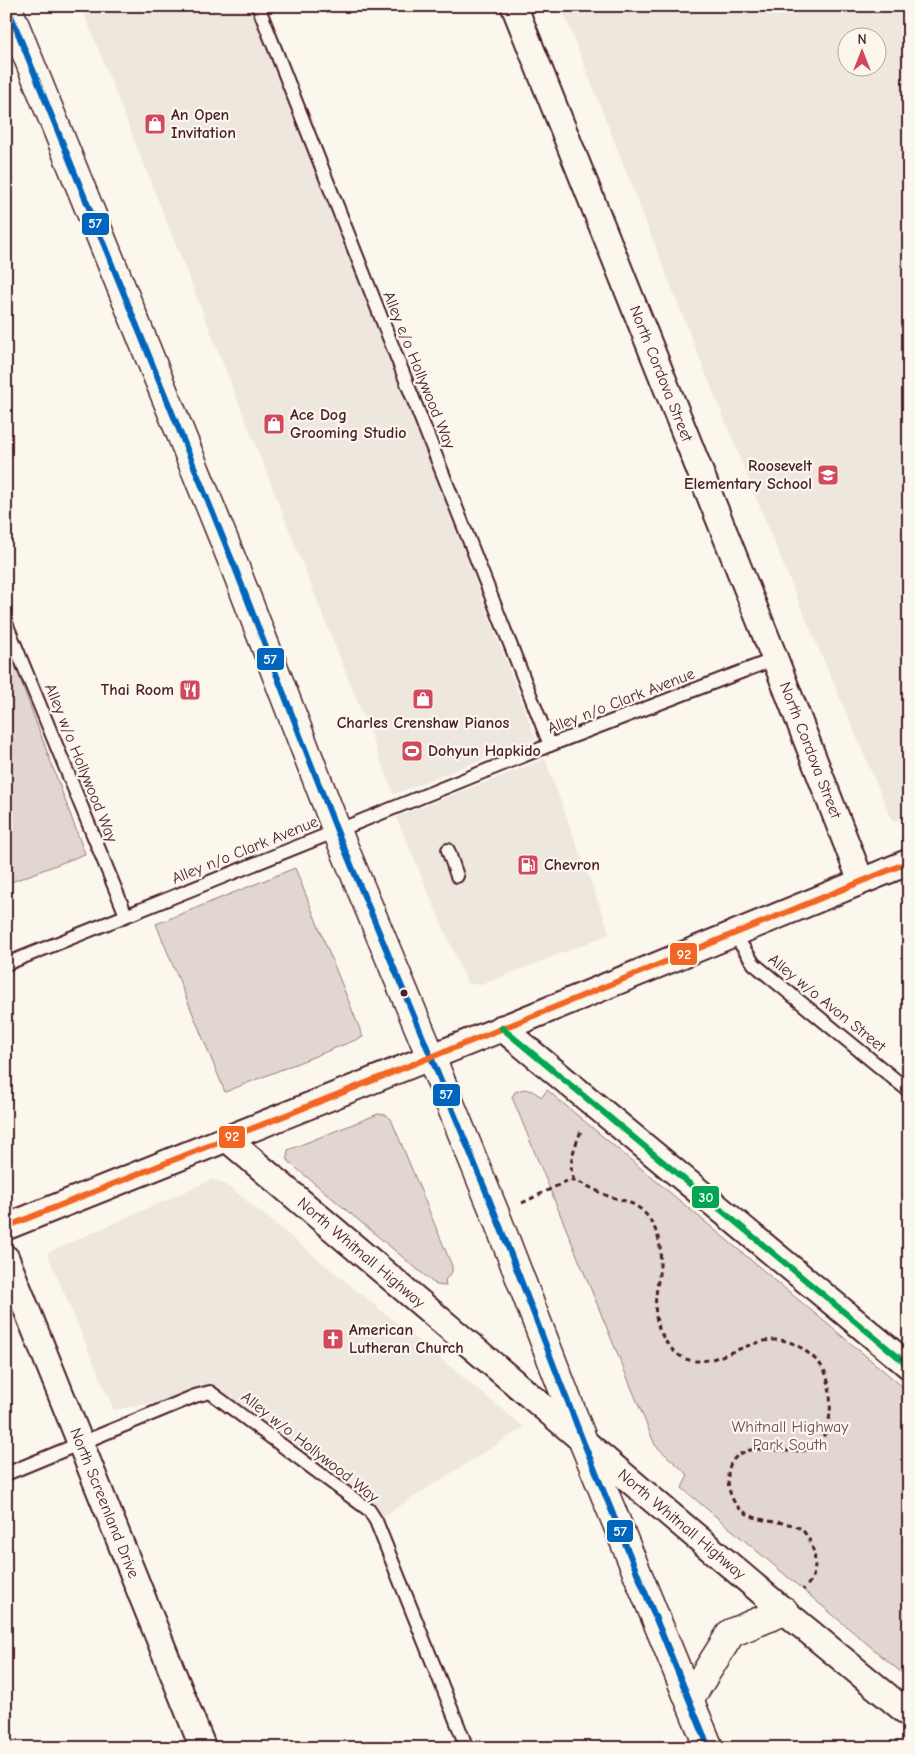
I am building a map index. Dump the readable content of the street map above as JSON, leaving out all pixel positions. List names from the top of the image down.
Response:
{
  "streets": {
    "street": ["North Cordova Street", "North Whitnall Highway", "North Screenland Drive"],
    "lane": [
      "Alley e/o Hollywood Way",
      "Alley n/o Clark Avenue",
      "Alley w/o Hollywood Way",
      "Alley w/o Avon Street"
    ]
  },
  "crossings": [
    ["Alley e/o Hollywood Way", "Alley n/o Clark Avenue"],
    ["North Cordova Street", "Alley n/o Clark Avenue"],
    ["Alley n/o Clark Avenue", "Alley w/o Hollywood Way"],
    ["Alley w/o Hollywood Way", "North Screenland Drive"]
  ],
  "parks": ["Whitnall Highway Park South"],
  "places": {
    "shop": ["An Open Invitation", "Ace Dog Grooming Studio", "Charles Crenshaw Pianos"],
    "school or university": ["Roosevelt Elementary School"],
    "restaurant": ["Thai Room"],
    "sports": ["Dohyun Hapkido"],
    "fuel station": ["Chevron"],
    "church": ["American Lutheran Church"]
  },
  "lines": ["transit line 57", "transit line 92", "transit line 30"],
  "north": "top"
}
